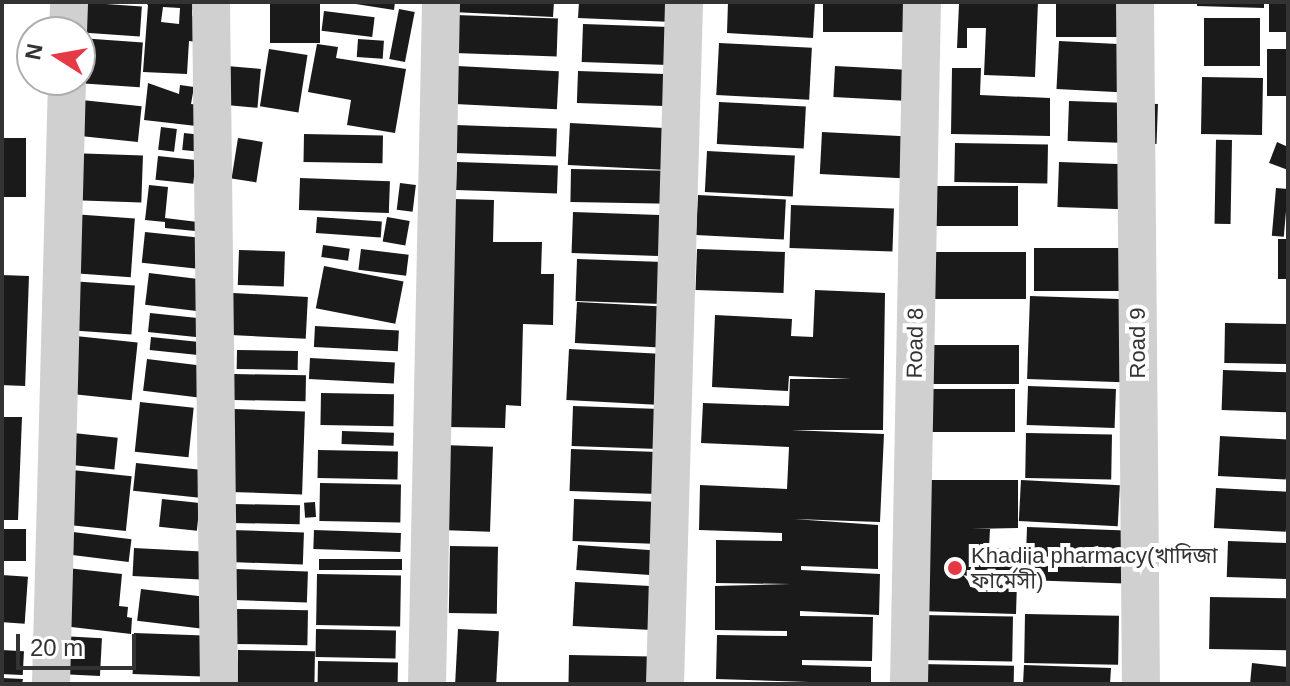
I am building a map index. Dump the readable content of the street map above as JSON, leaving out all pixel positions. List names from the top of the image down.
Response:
{
  "streets": {
    "street": ["Road 8", "Road 9"]
  },
  "places": ["Khadija pharmacy(খাদিজা ফার্মেসী)"],
  "scale_bar": "20 m",
  "north": "left"
}
